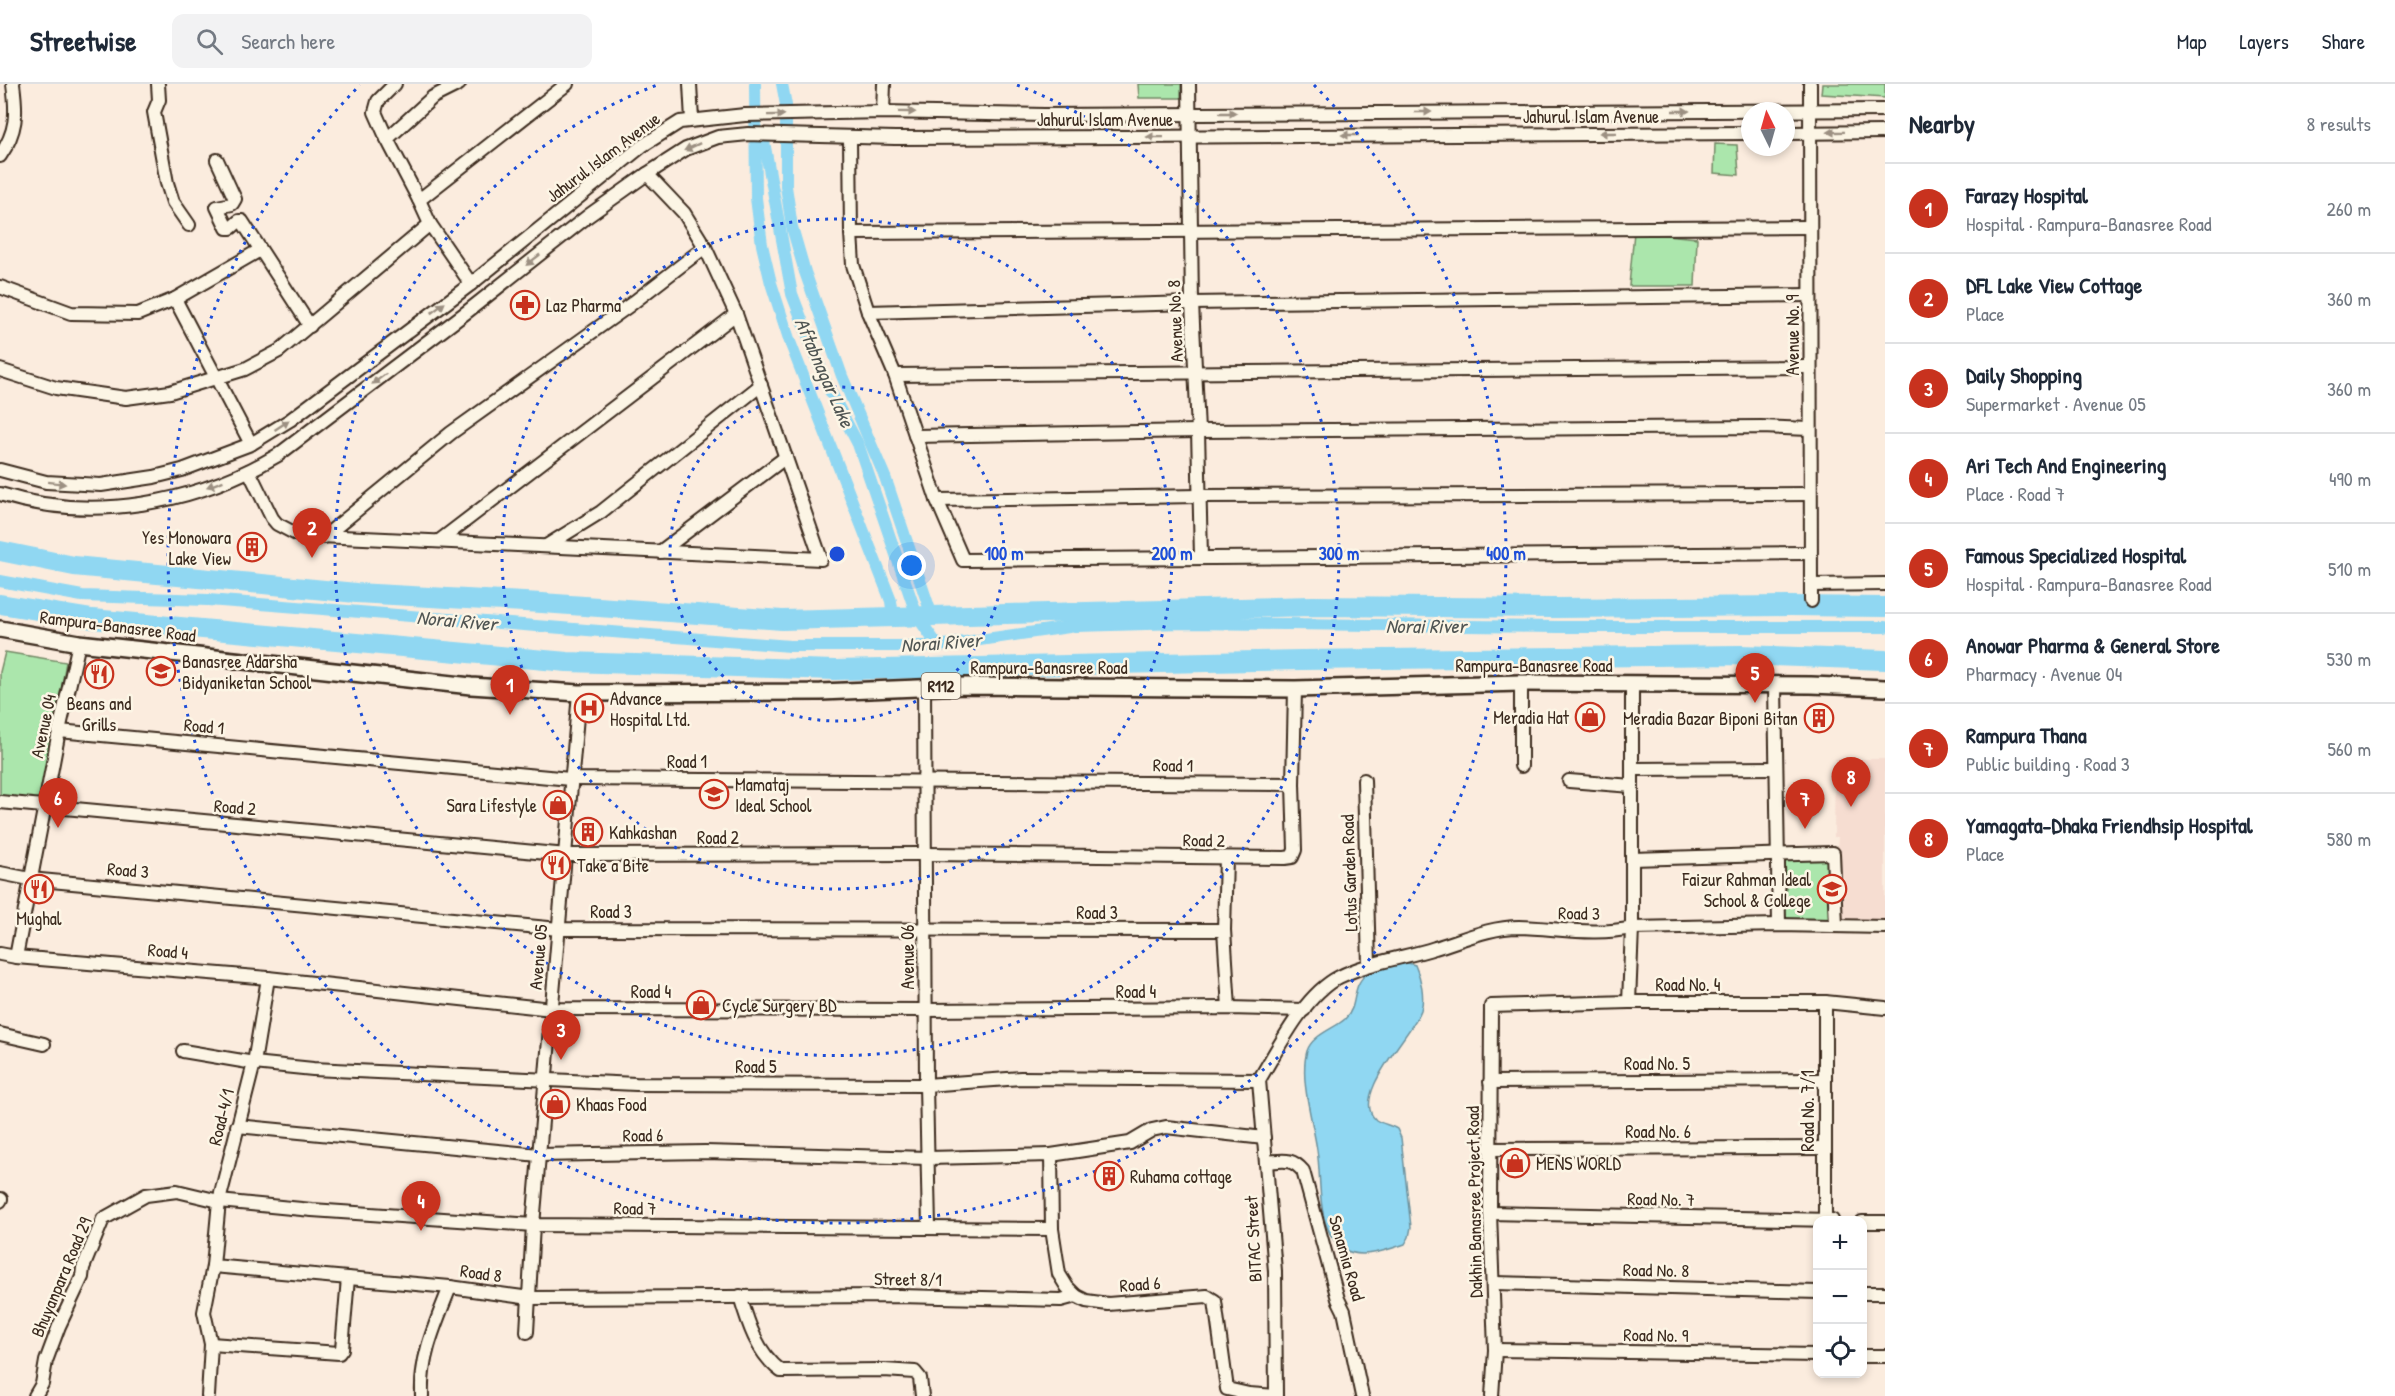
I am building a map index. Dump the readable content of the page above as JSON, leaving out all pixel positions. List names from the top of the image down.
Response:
{
  "streets": {
    "main road": ["Rampura-Banasree Road", "R112"],
    "street": [
      "Jahurul Islam Avenue",
      "Avenue No. 8",
      "Avenue No. 9",
      "Avenue 04",
      "Road 1",
      "Road 2",
      "Road 3",
      "Lotus Garden Road",
      "Road 4",
      "Avenue 05",
      "Avenue 06",
      "Road No. 4",
      "Road No. 5",
      "Road 5",
      "Road No. 7/1",
      "Road-4/1",
      "Road No. 6",
      "Road 6",
      "Road No. 7",
      "Dakhin Banasree Project Road",
      "Road 7",
      "BITAC Street",
      "Sonamia Road",
      "Road No. 8",
      "Road 8",
      "Bhuyanpara Road 29",
      "Street 8/1",
      "Road No. 9"
    ]
  },
  "crossings": [
    ["Jahurul Islam Avenue", "Avenue No. 8"],
    ["Jahurul Islam Avenue", "Avenue No. 9"],
    ["Rampura-Banasree Road", "Avenue 04"],
    ["Rampura-Banasree Road", "Avenue 05"],
    ["Rampura-Banasree Road", "Avenue 06"],
    ["Avenue 04", "Road 1"],
    ["Avenue 04", "Road 2"],
    ["Avenue 04", "Road 3"],
    ["Avenue 04", "Road 4"],
    ["Road 1", "Road 2"],
    ["Road 1", "Avenue 05"],
    ["Road 1", "Avenue 06"],
    ["Road 2", "Avenue 05"],
    ["Road 2", "Avenue 06"],
    ["Road 3", "Lotus Garden Road"],
    ["Road 3", "Road 4"],
    ["Road 3", "Avenue 05"],
    ["Road 3", "Avenue 06"],
    ["Road 3", "Road 5"],
    ["Road 3", "BITAC Street"],
    ["Road 4", "Avenue 05"],
    ["Road 4", "Avenue 06"],
    ["Road 4", "Road-4/1"],
    ["Avenue 05", "Road 5"],
    ["Avenue 05", "Road 6"],
    ["Avenue 05", "Road 7"],
    ["Avenue 05", "Road 8"],
    ["Avenue 06", "Road 5"],
    ["Avenue 06", "Road 6"],
    ["Avenue 06", "Road 7"],
    ["Road No. 4", "Road No. 7/1"],
    ["Road No. 4", "Dakhin Banasree Project Road"],
    ["Road No. 5", "Road No. 7/1"],
    ["Road No. 5", "Dakhin Banasree Project Road"],
    ["Road 5", "Road-4/1"],
    ["Road 5", "BITAC Street"],
    ["Road No. 7/1", "Road No. 6"],
    ["Road-4/1", "Road 6"],
    ["Road-4/1", "Road 7"],
    ["Road-4/1", "Road 8"],
    ["Road-4/1", "Bhuyanpara Road 29"],
    ["Road No. 6", "Dakhin Banasree Project Road"],
    ["Road 6", "BITAC Street"],
    ["Road 6", "Street 8/1"],
    ["Road No. 7", "Dakhin Banasree Project Road"],
    ["Dakhin Banasree Project Road", "Road No. 8"],
    ["Dakhin Banasree Project Road", "Road No. 9"],
    ["Road 7", "Bhuyanpara Road 29"],
    ["BITAC Street", "Sonamia Road"],
    ["Road 8", "Street 8/1"]
  ],
  "water": ["Aftabnagar Lake", "Norai River"],
  "places": {
    "pharmacy": ["Laz Pharma"],
    "building": [
      "Yes Monowara Lake View",
      "Meradia Bazar Biponi Bitan",
      "Kahkashan",
      "Ruhama cottage"
    ],
    "school or university": ["Banasree Adarsha Bidyaniketan School", "Mamataj Ideal School", "Faizur Rahman Ideal School & College"],
    "restaurant": ["Beans and Grills", "Take a Bite", "Mughal"],
    "hospital": ["Advance Hospital Ltd."],
    "shop": [
      "Meradia Hat",
      "Sara Lifestyle",
      "Cycle Surgery BD",
      "Khaas Food",
      "MENS WORLD"
    ]
  },
  "north": "top",
  "page": {
    "header": "Streetwise",
    "search": "Search here",
    "nav": ["Map", "Layers", "Share"],
    "heading": ["Nearby", "8 results"],
    "list": [
      {
        "mark": "1",
        "name": "Farazy Hospital",
        "note": "Hospital · Rampura-Banasree Road",
        "value": "260 m"
      },
      {
        "mark": "2",
        "name": "DFL Lake View Cottage",
        "note": "Place",
        "value": "360 m"
      },
      {
        "mark": "3",
        "name": "Daily Shopping",
        "note": "Supermarket · Avenue 05",
        "value": "360 m"
      },
      {
        "mark": "4",
        "name": "Ari Tech And Engineering",
        "note": "Place · Road 7",
        "value": "490 m"
      },
      {
        "mark": "5",
        "name": "Famous Specialized Hospital",
        "note": "Hospital · Rampura-Banasree Road",
        "value": "510 m"
      },
      {
        "mark": "6",
        "name": "Anowar Pharma & General Store",
        "note": "Pharmacy · Avenue 04",
        "value": "530 m"
      },
      {
        "mark": "7",
        "name": "Rampura Thana",
        "note": "Public building · Road 3",
        "value": "560 m"
      },
      {
        "mark": "8",
        "name": "Yamagata-Dhaka Friendhsip Hospital",
        "note": "Place",
        "value": "580 m"
      }
    ],
    "pins": [
      "2",
      "5",
      "1",
      "8",
      "6",
      "7",
      "3",
      "4"
    ],
    "map_buttons": ["+", "−"]
  },
  "rings": [
    "100 m",
    "200 m",
    "300 m",
    "400 m"
  ]
}
